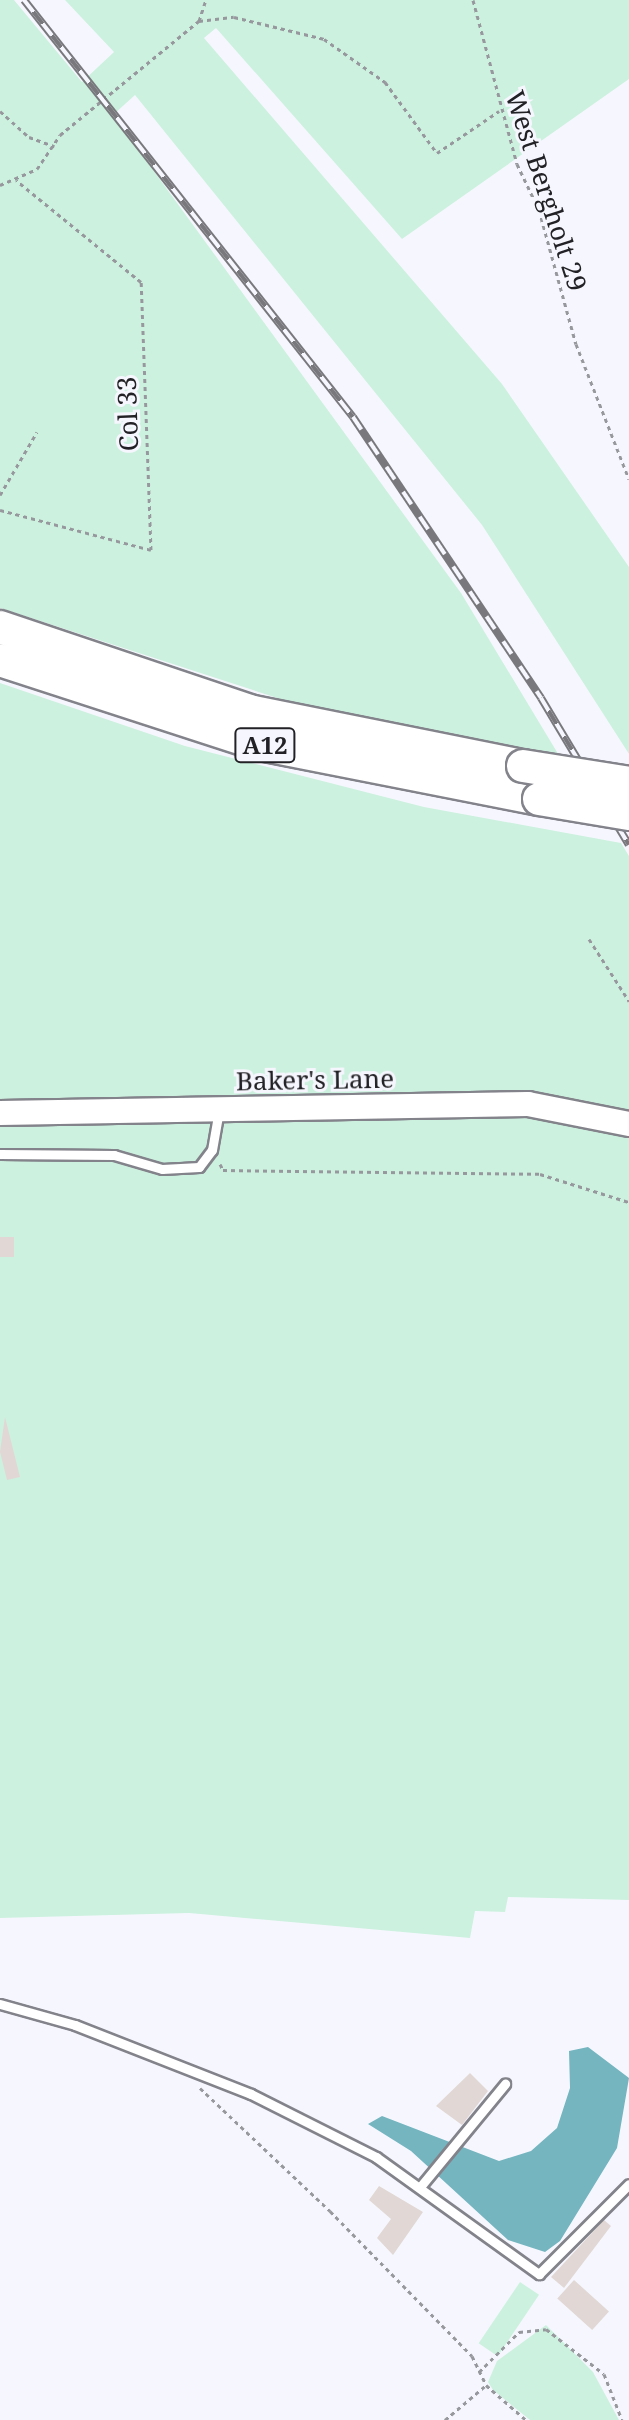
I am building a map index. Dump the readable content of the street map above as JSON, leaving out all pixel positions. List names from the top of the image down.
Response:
{
  "streets": {
    "highway": ["A12"],
    "street": ["Baker's Lane"],
    "path": ["West Bergholt 29", "Col 33"]
  }
}
